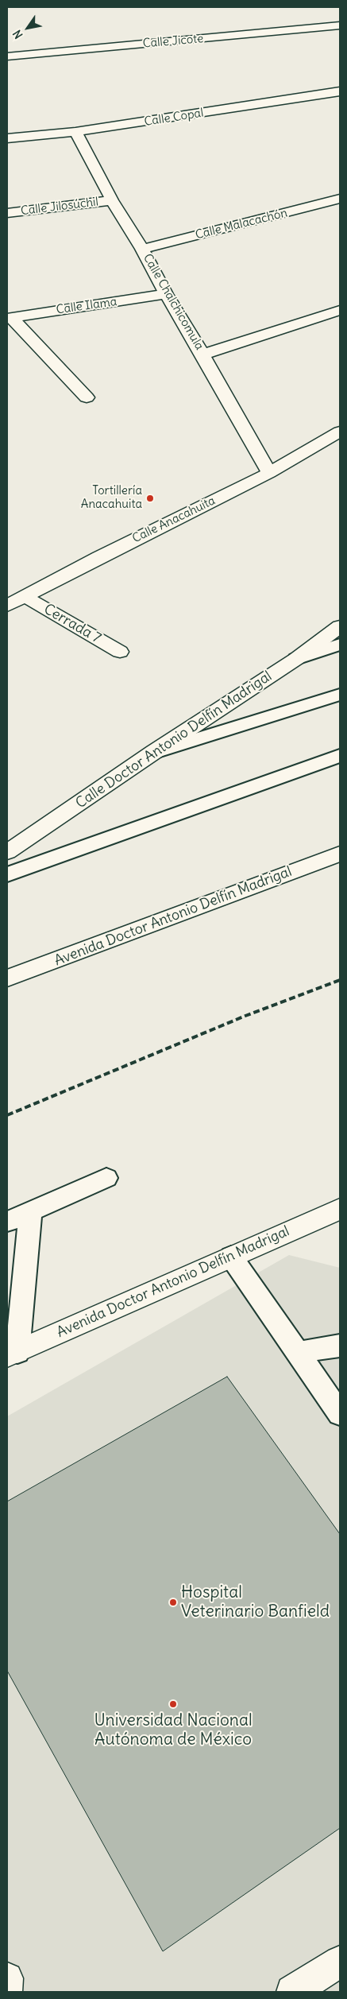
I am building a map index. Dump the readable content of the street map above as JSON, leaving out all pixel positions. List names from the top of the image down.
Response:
{
  "streets": {
    "street": [
      "Calle Jicote",
      "Calle Copal",
      "Calle Jilosúchil",
      "Calle Malacachón",
      "Calle Chalchicomula",
      "Calle Ilama",
      "Calle Anacahuita",
      "Cerrada 7",
      "Calle Doctor Antonio Delfín Madrigal",
      "Avenida Doctor Antonio Delfín Madrigal"
    ]
  },
  "crossings": [
    ["Calle Copal", "Calle Chalchicomula"],
    ["Calle Jilosúchil", "Calle Chalchicomula"],
    ["Calle Malacachón", "Calle Chalchicomula"],
    ["Calle Chalchicomula", "Calle Ilama"],
    ["Calle Chalchicomula", "Calle Anacahuita"],
    ["Calle Anacahuita", "Cerrada 7"]
  ],
  "places": ["Tortillería Anacahuita", "Hospital Veterinario Banfield", "Universidad Nacional Autónoma de México"],
  "north": "bottom left"
}
